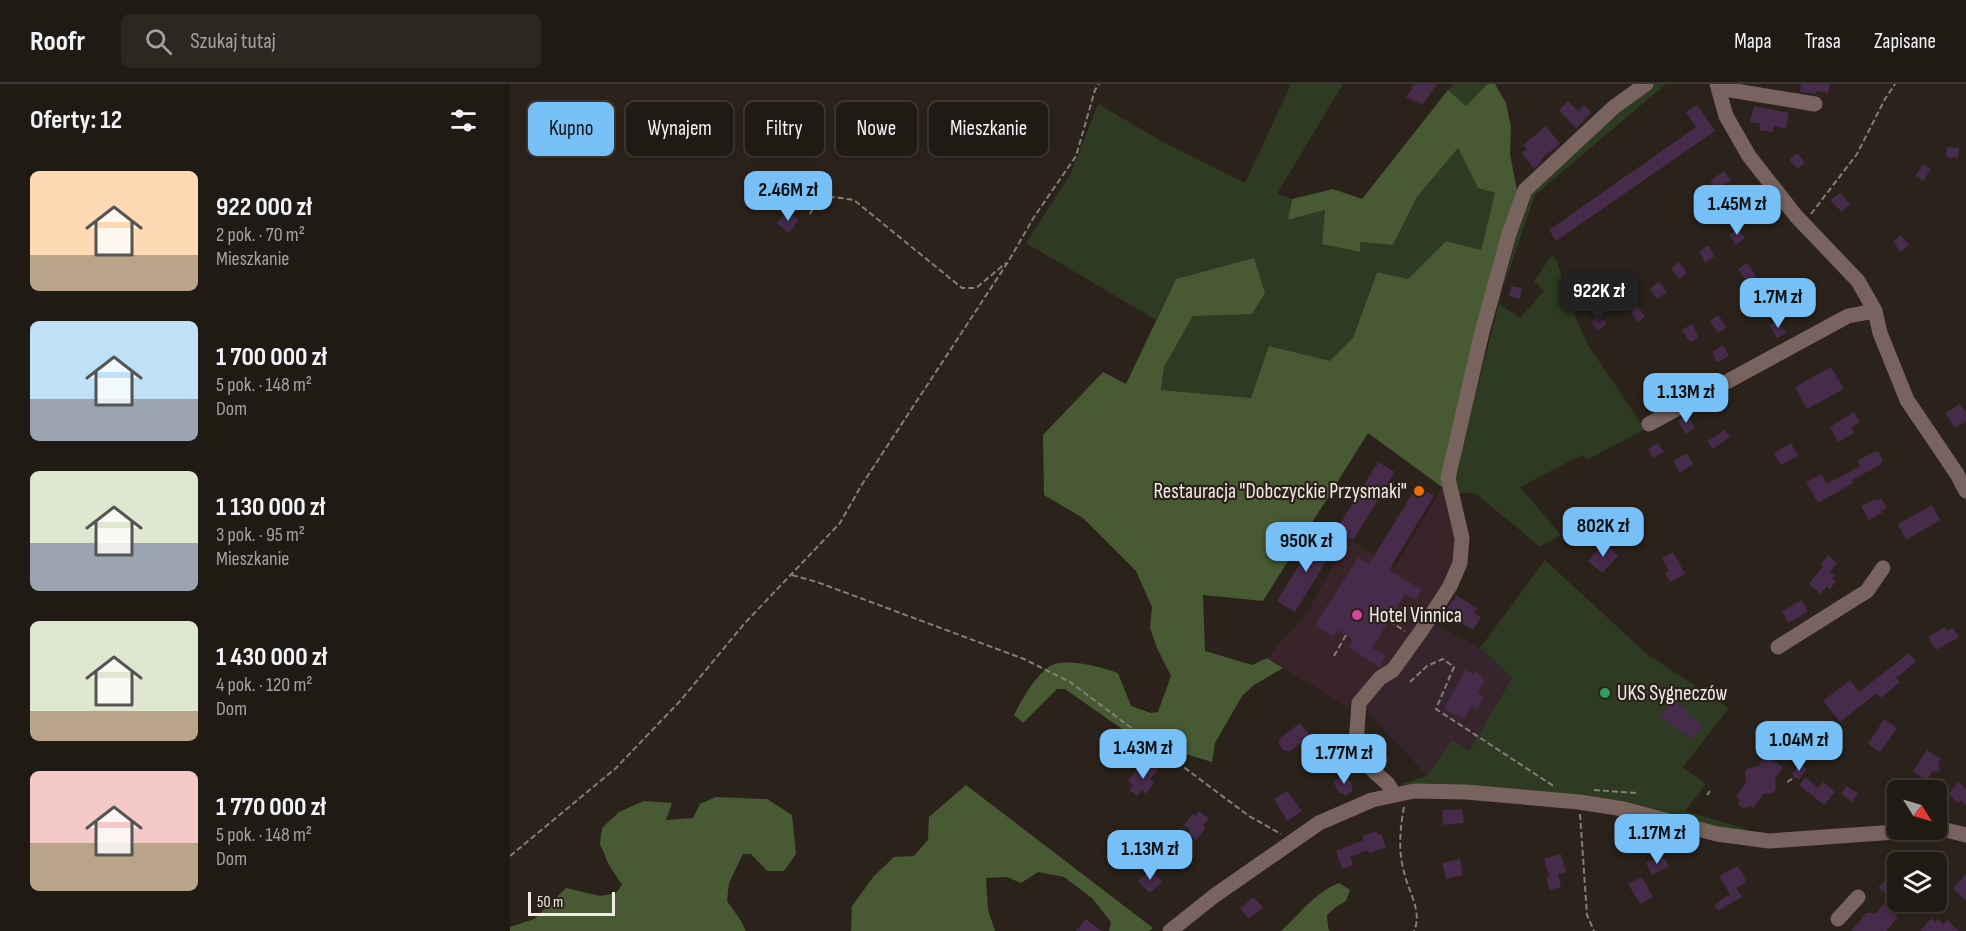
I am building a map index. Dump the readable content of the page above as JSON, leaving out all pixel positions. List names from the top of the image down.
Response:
{
  "places": ["Restauracja \"Dobczyckie Przysmaki\"", "Hotel Vinnica", "UKS Sygneczów"],
  "scale_bar": "50 m",
  "north": "bottom right",
  "page": {
    "header": "Roofr",
    "search": "Szukaj tutaj",
    "nav": ["Mapa", "Trasa", "Zapisane"],
    "heading": "Oferty: 12",
    "chip": [
      "Kupno",
      "Wynajem",
      "Filtry",
      "Nowe",
      "Mieszkanie"
    ],
    "list": [
      {
        "name": "922 000 zł",
        "note": "2 pok. · 70 m² · Mieszkanie"
      },
      {
        "name": "1 700 000 zł",
        "note": "5 pok. · 148 m² · Dom"
      },
      {
        "name": "1 130 000 zł",
        "note": "3 pok. · 95 m² · Mieszkanie"
      },
      {
        "name": "1 430 000 zł",
        "note": "4 pok. · 120 m² · Dom"
      },
      {
        "name": "1 770 000 zł",
        "note": "5 pok. · 148 m² · Dom"
      }
    ],
    "price": [
      "2.46M zł",
      "1.45M zł",
      "922K zł",
      "1.7M zł",
      "1.13M zł",
      "802K zł",
      "950K zł",
      "1.04M zł",
      "1.43M zł",
      "1.77M zł",
      "1.17M zł",
      "1.13M zł"
    ],
    "scale": "50 m"
  }
}
